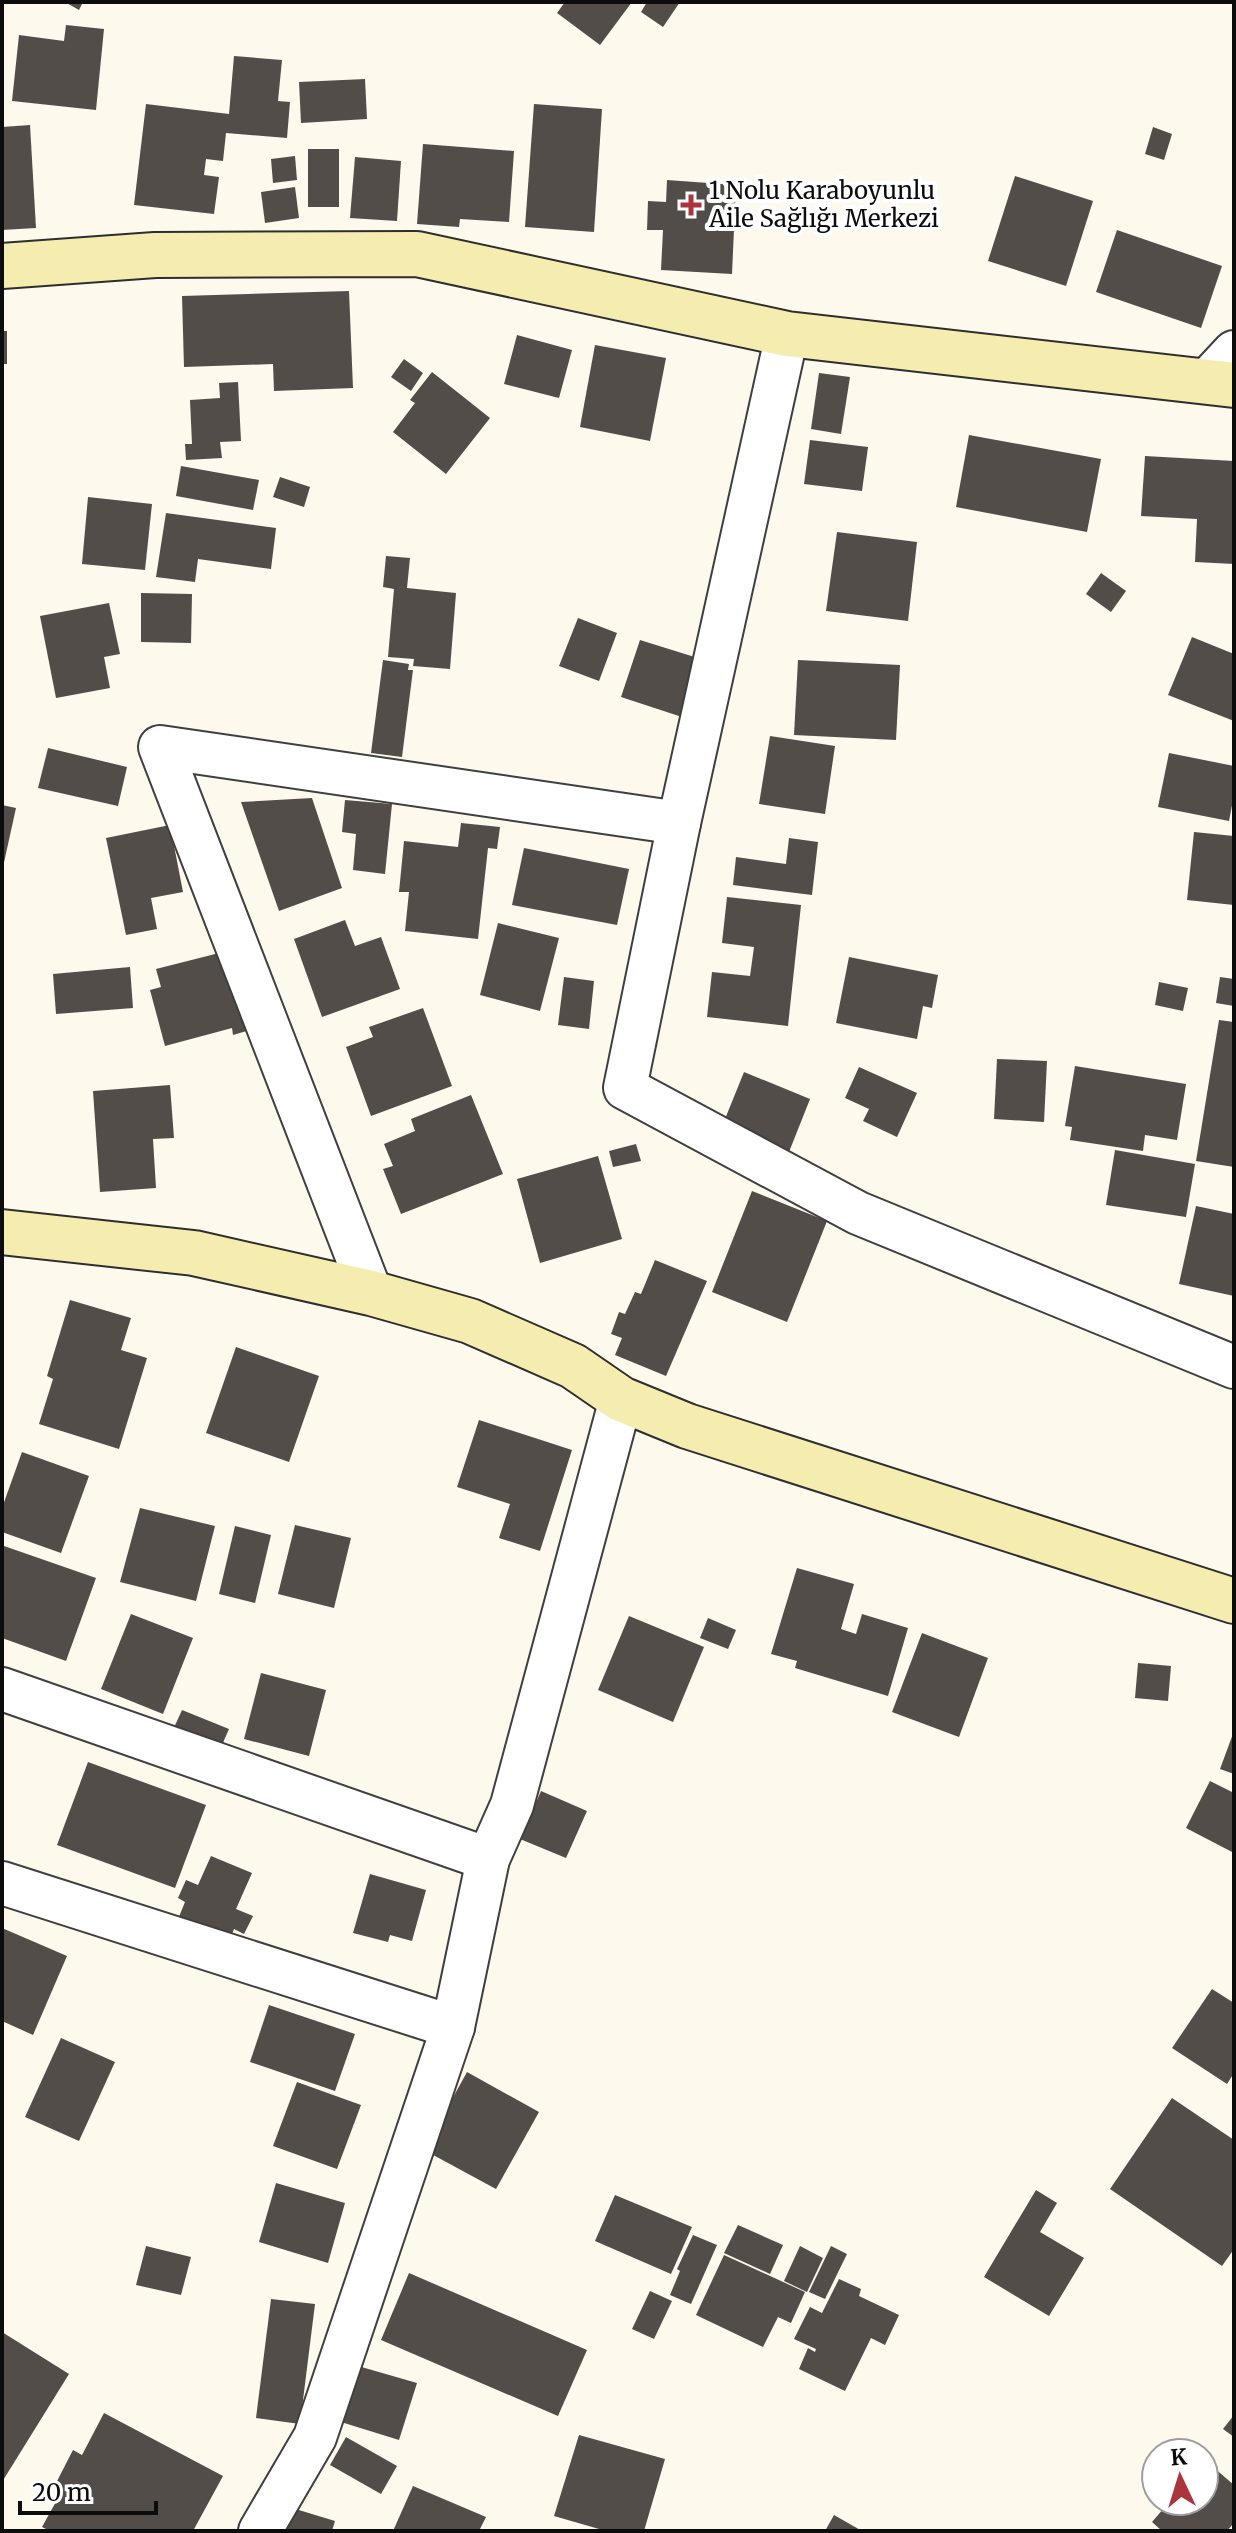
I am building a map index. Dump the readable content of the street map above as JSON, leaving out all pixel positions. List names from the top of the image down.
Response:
{
  "places": {
    "health": ["1 Nolu Karaboyunlu Aile Sağlığı Merkezi"]
  },
  "scale_bar": "20 m",
  "north": "top"
}
